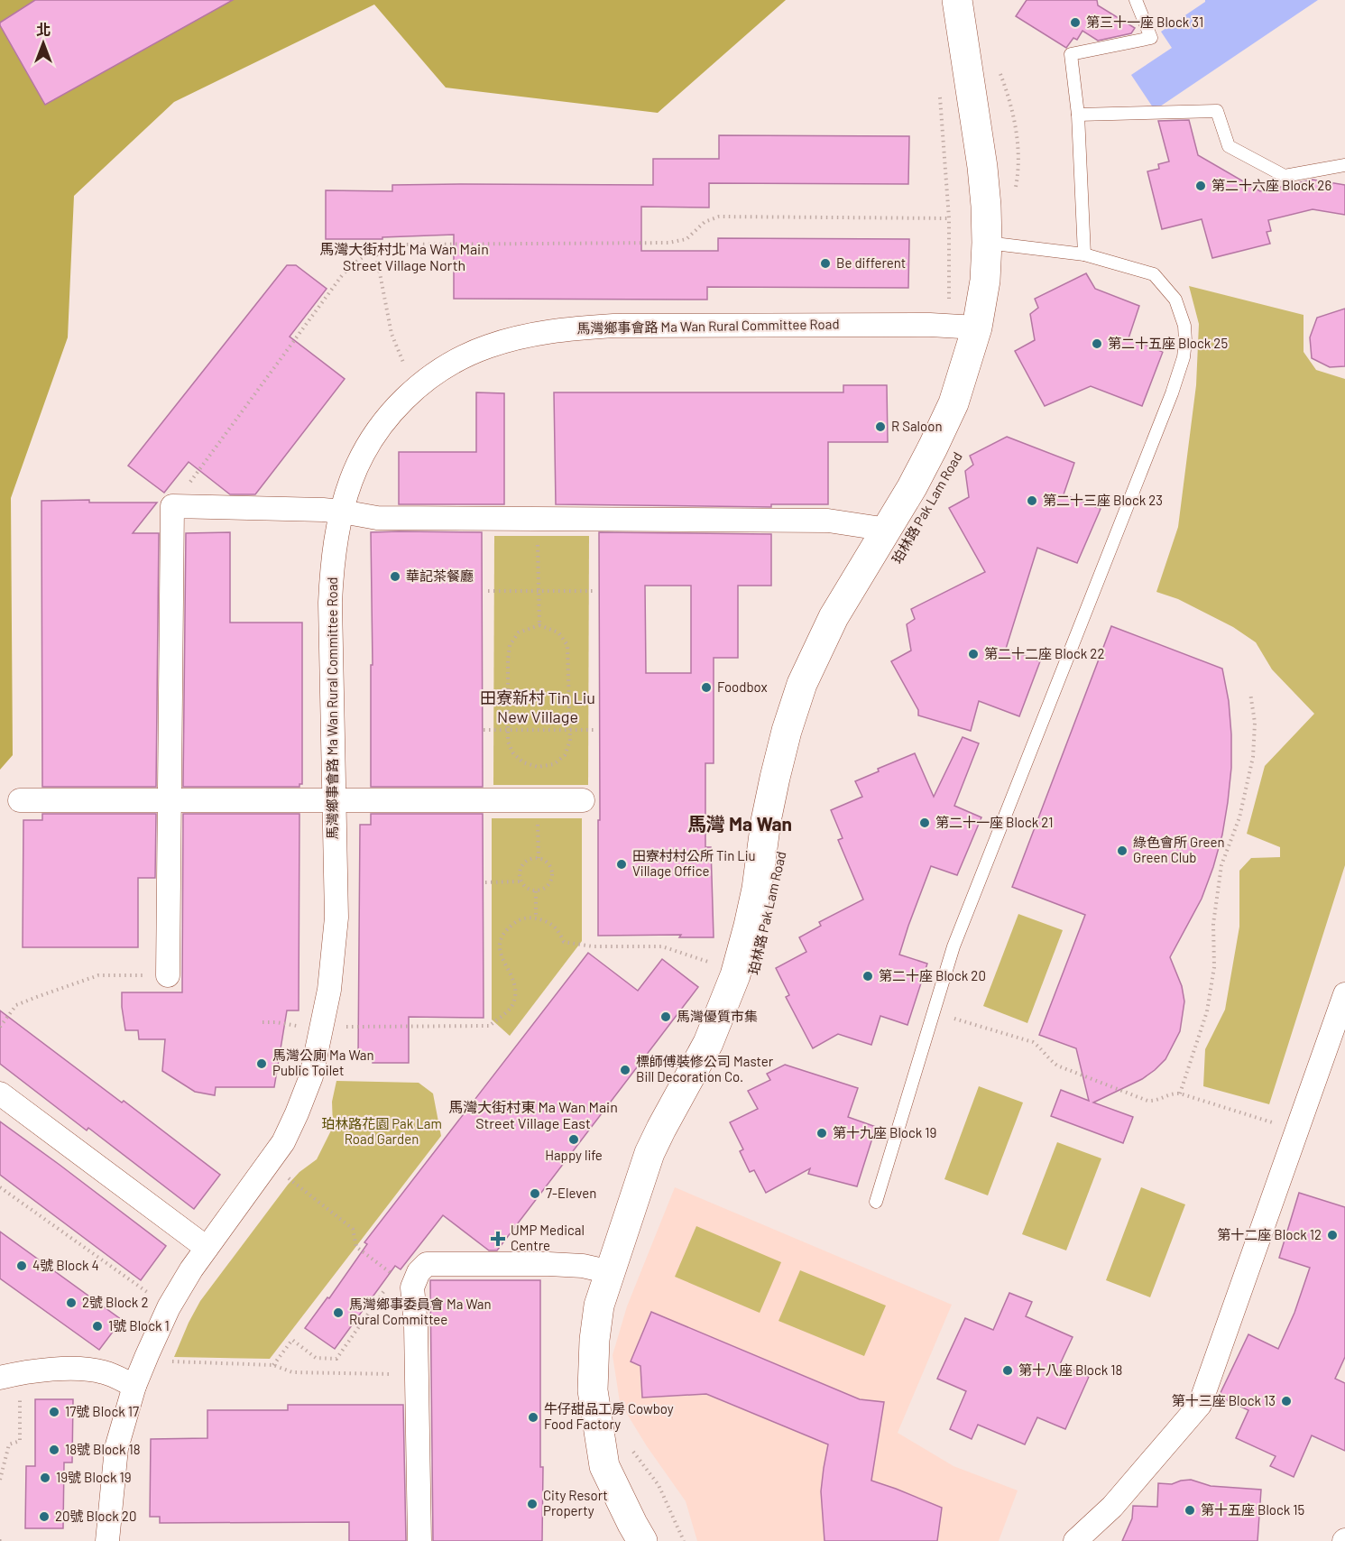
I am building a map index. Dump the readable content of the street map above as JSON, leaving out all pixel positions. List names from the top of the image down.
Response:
{
  "streets": {
    "street": ["馬灣鄉事會路 Ma Wan Rural Committee Road", "珀林路 Pak Lam Road"]
  },
  "crossings": [
    ["馬灣鄉事會路 Ma Wan Rural Committee Road", "珀林路 Pak Lam Road"]
  ],
  "districts": [
    "馬灣大街村北 Ma Wan Main Street Village North",
    "田寮新村 Tin Liu New Village",
    "馬灣 Ma Wan",
    "馬灣大街村東 Ma Wan Main Street Village East"
  ],
  "parks": ["珀林路花園 Pak Lam Road Garden"],
  "places": {
    "other": [
      "第三十一座 Block 31",
      "第二十六座 Block 26",
      "Be different",
      "第二十五座 Block 25",
      "R Saloon",
      "第二十三座 Block 23",
      "華記茶餐廳",
      "第二十二座 Block 22",
      "Foodbox",
      "第二十一座 Block 21",
      "綠色會所 Green Green Club",
      "田寮村村公所 Tin Liu Village Office",
      "第二十座 Block 20",
      "馬灣優質市集",
      "馬灣公廁 Ma Wan Public Toilet",
      "標師傅裝修公司 Master Bill Decoration Co.",
      "第十九座 Block 19",
      "Happy life",
      "7-Eleven",
      "第十二座 Block 12",
      "4號 Block 4",
      "2號 Block 2",
      "馬灣鄉事委員會 Ma Wan Rural Committee",
      "1號 Block 1",
      "第十八座 Block 18",
      "第十三座 Block 13",
      "17號 Block 17",
      "牛仔甜品工房 Cowboy Food Factory",
      "18號 Block 18",
      "19號 Block 19",
      "City Resort Property",
      "第十五座 Block 15",
      "20號 Block 20"
    ],
    "health": ["UMP Medical Centre"]
  },
  "north": "top"
}
